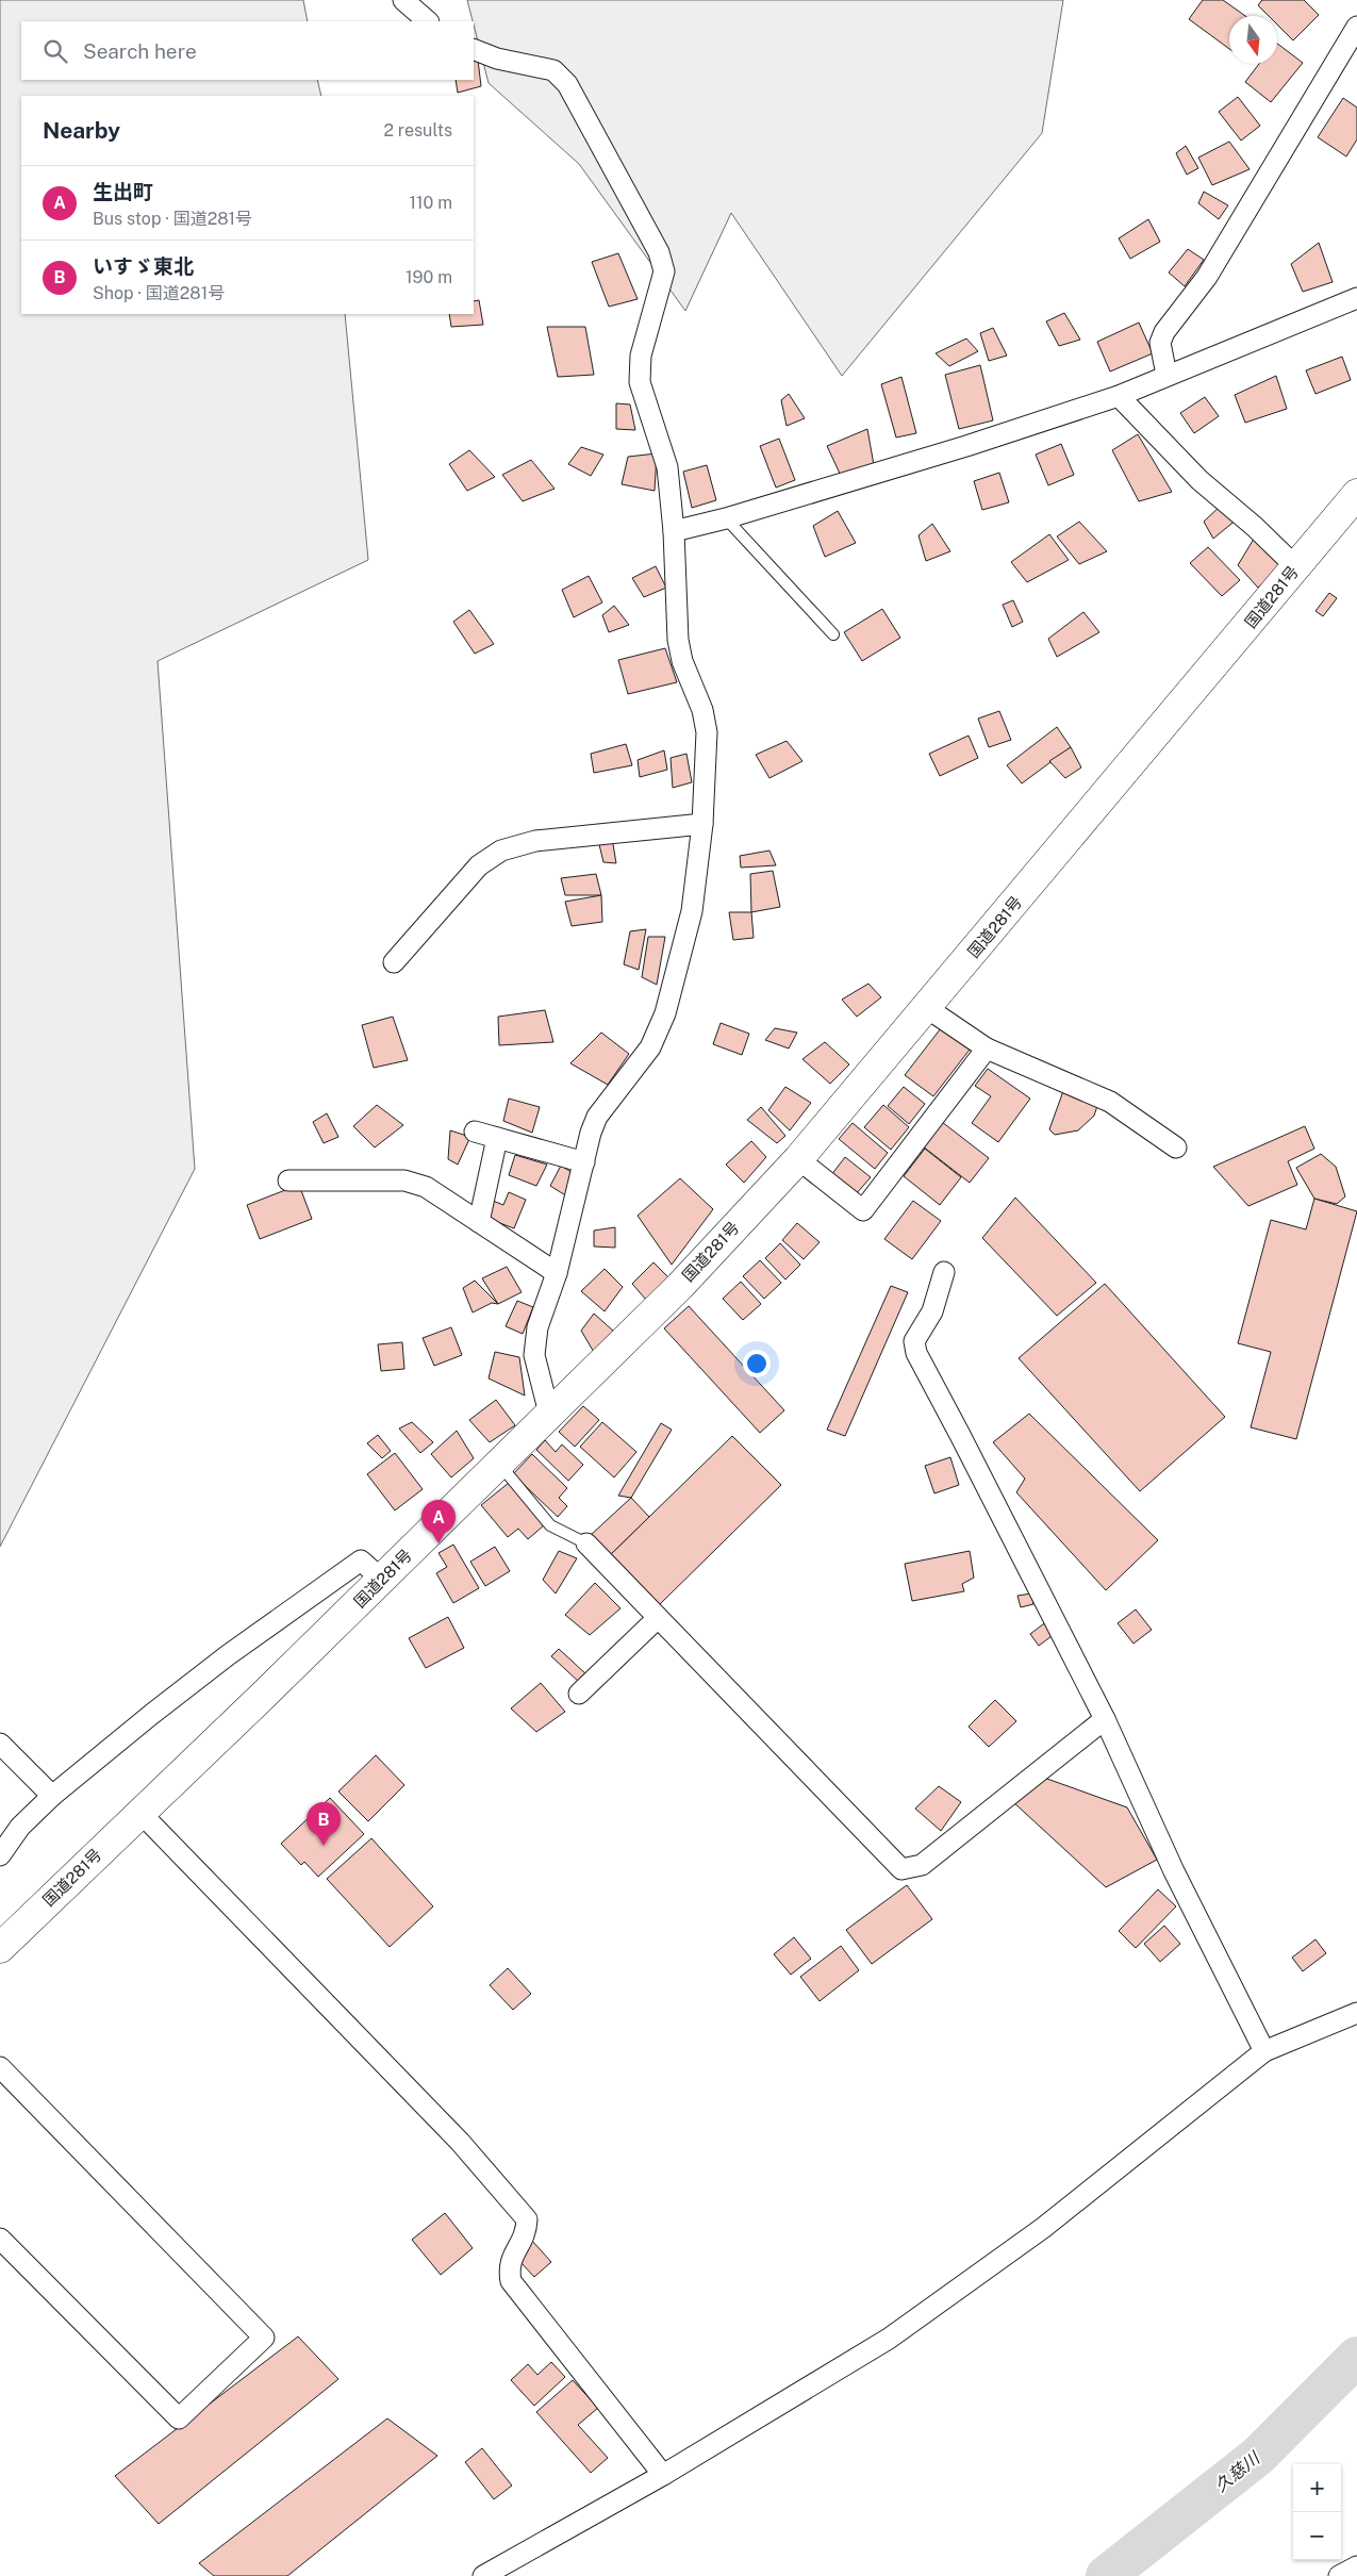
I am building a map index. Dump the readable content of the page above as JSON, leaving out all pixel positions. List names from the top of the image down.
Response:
{
  "streets": {
    "highway": ["国道281号"]
  },
  "water": ["久慈川"],
  "north": "bottom",
  "page": {
    "search": "Search here",
    "heading": ["Nearby", "2 results"],
    "list": [
      {
        "mark": "A",
        "name": "生出町",
        "note": "Bus stop · 国道281号",
        "value": "110 m"
      },
      {
        "mark": "B",
        "name": "いすゞ東北",
        "note": "Shop · 国道281号",
        "value": "190 m"
      }
    ],
    "pins": ["A", "B"],
    "map_buttons": ["+", "−"]
  }
}
